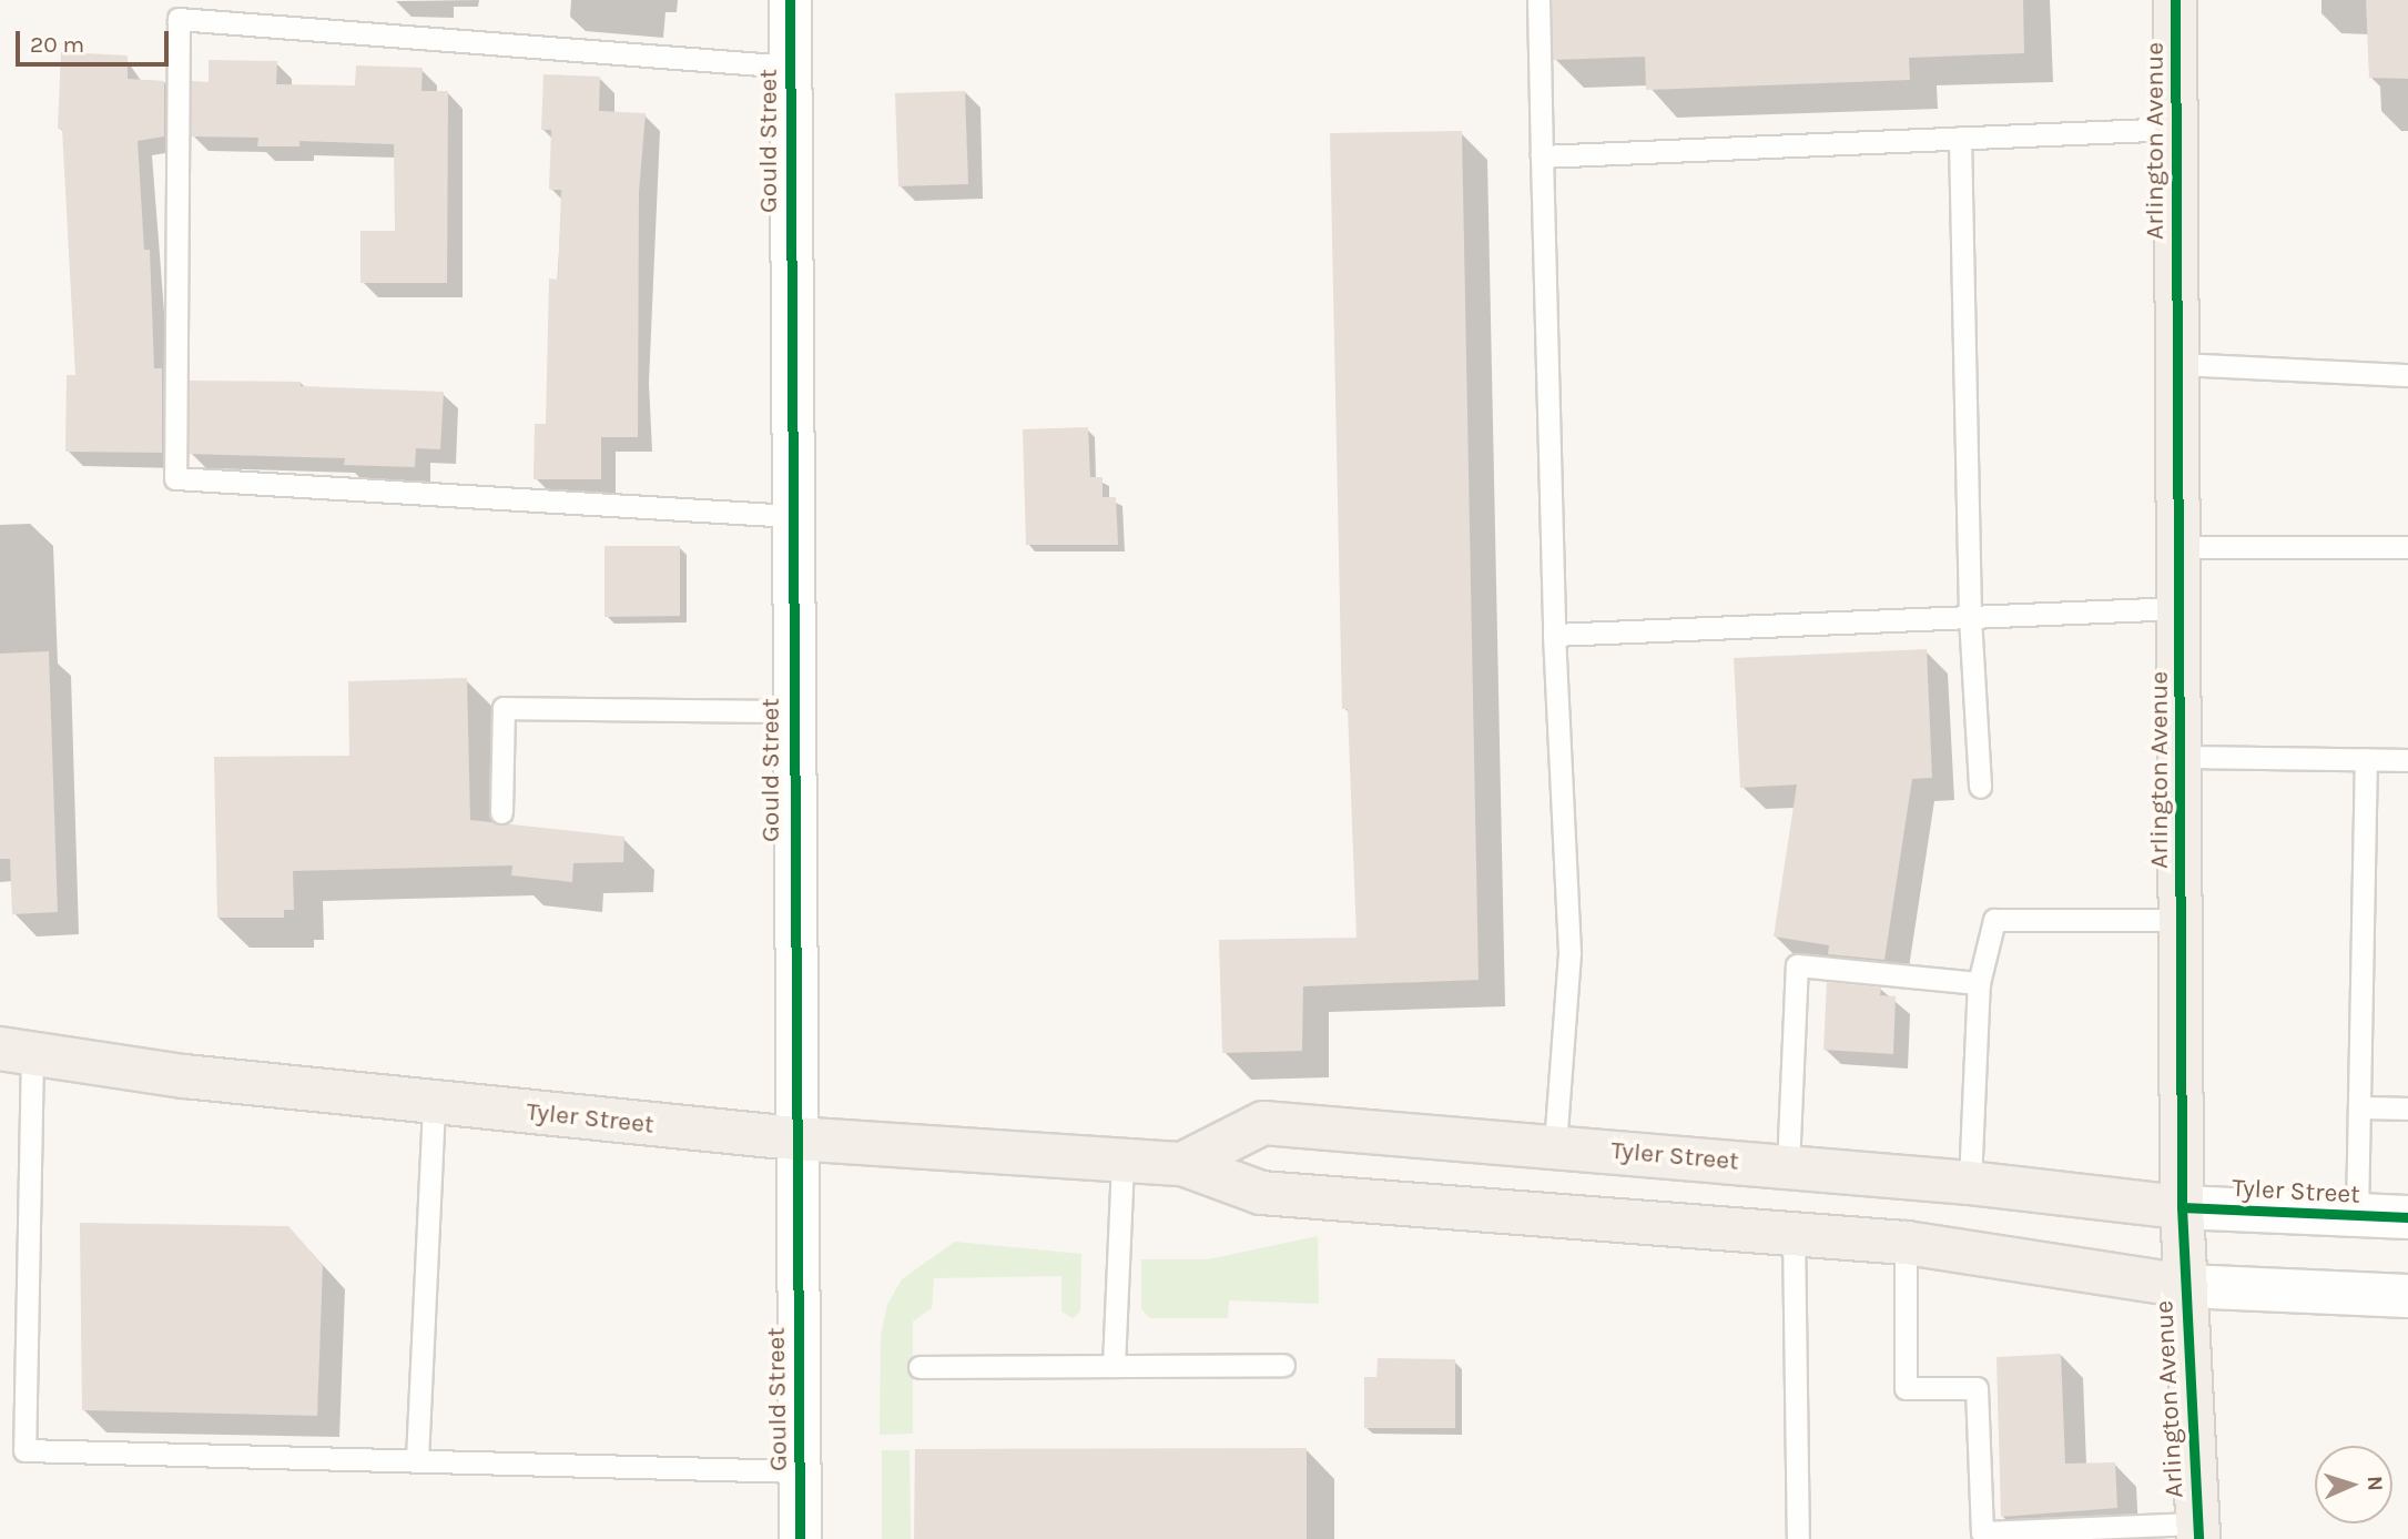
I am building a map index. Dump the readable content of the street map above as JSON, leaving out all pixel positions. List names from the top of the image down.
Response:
{
  "streets": {
    "main road": ["Arlington Avenue", "Tyler Street"],
    "street": ["Gould Street"]
  },
  "crossings": [
    ["Gould Street", "Tyler Street"],
    ["Arlington Avenue", "Tyler Street"]
  ],
  "scale_bar": "20 m",
  "north": "right"
}
